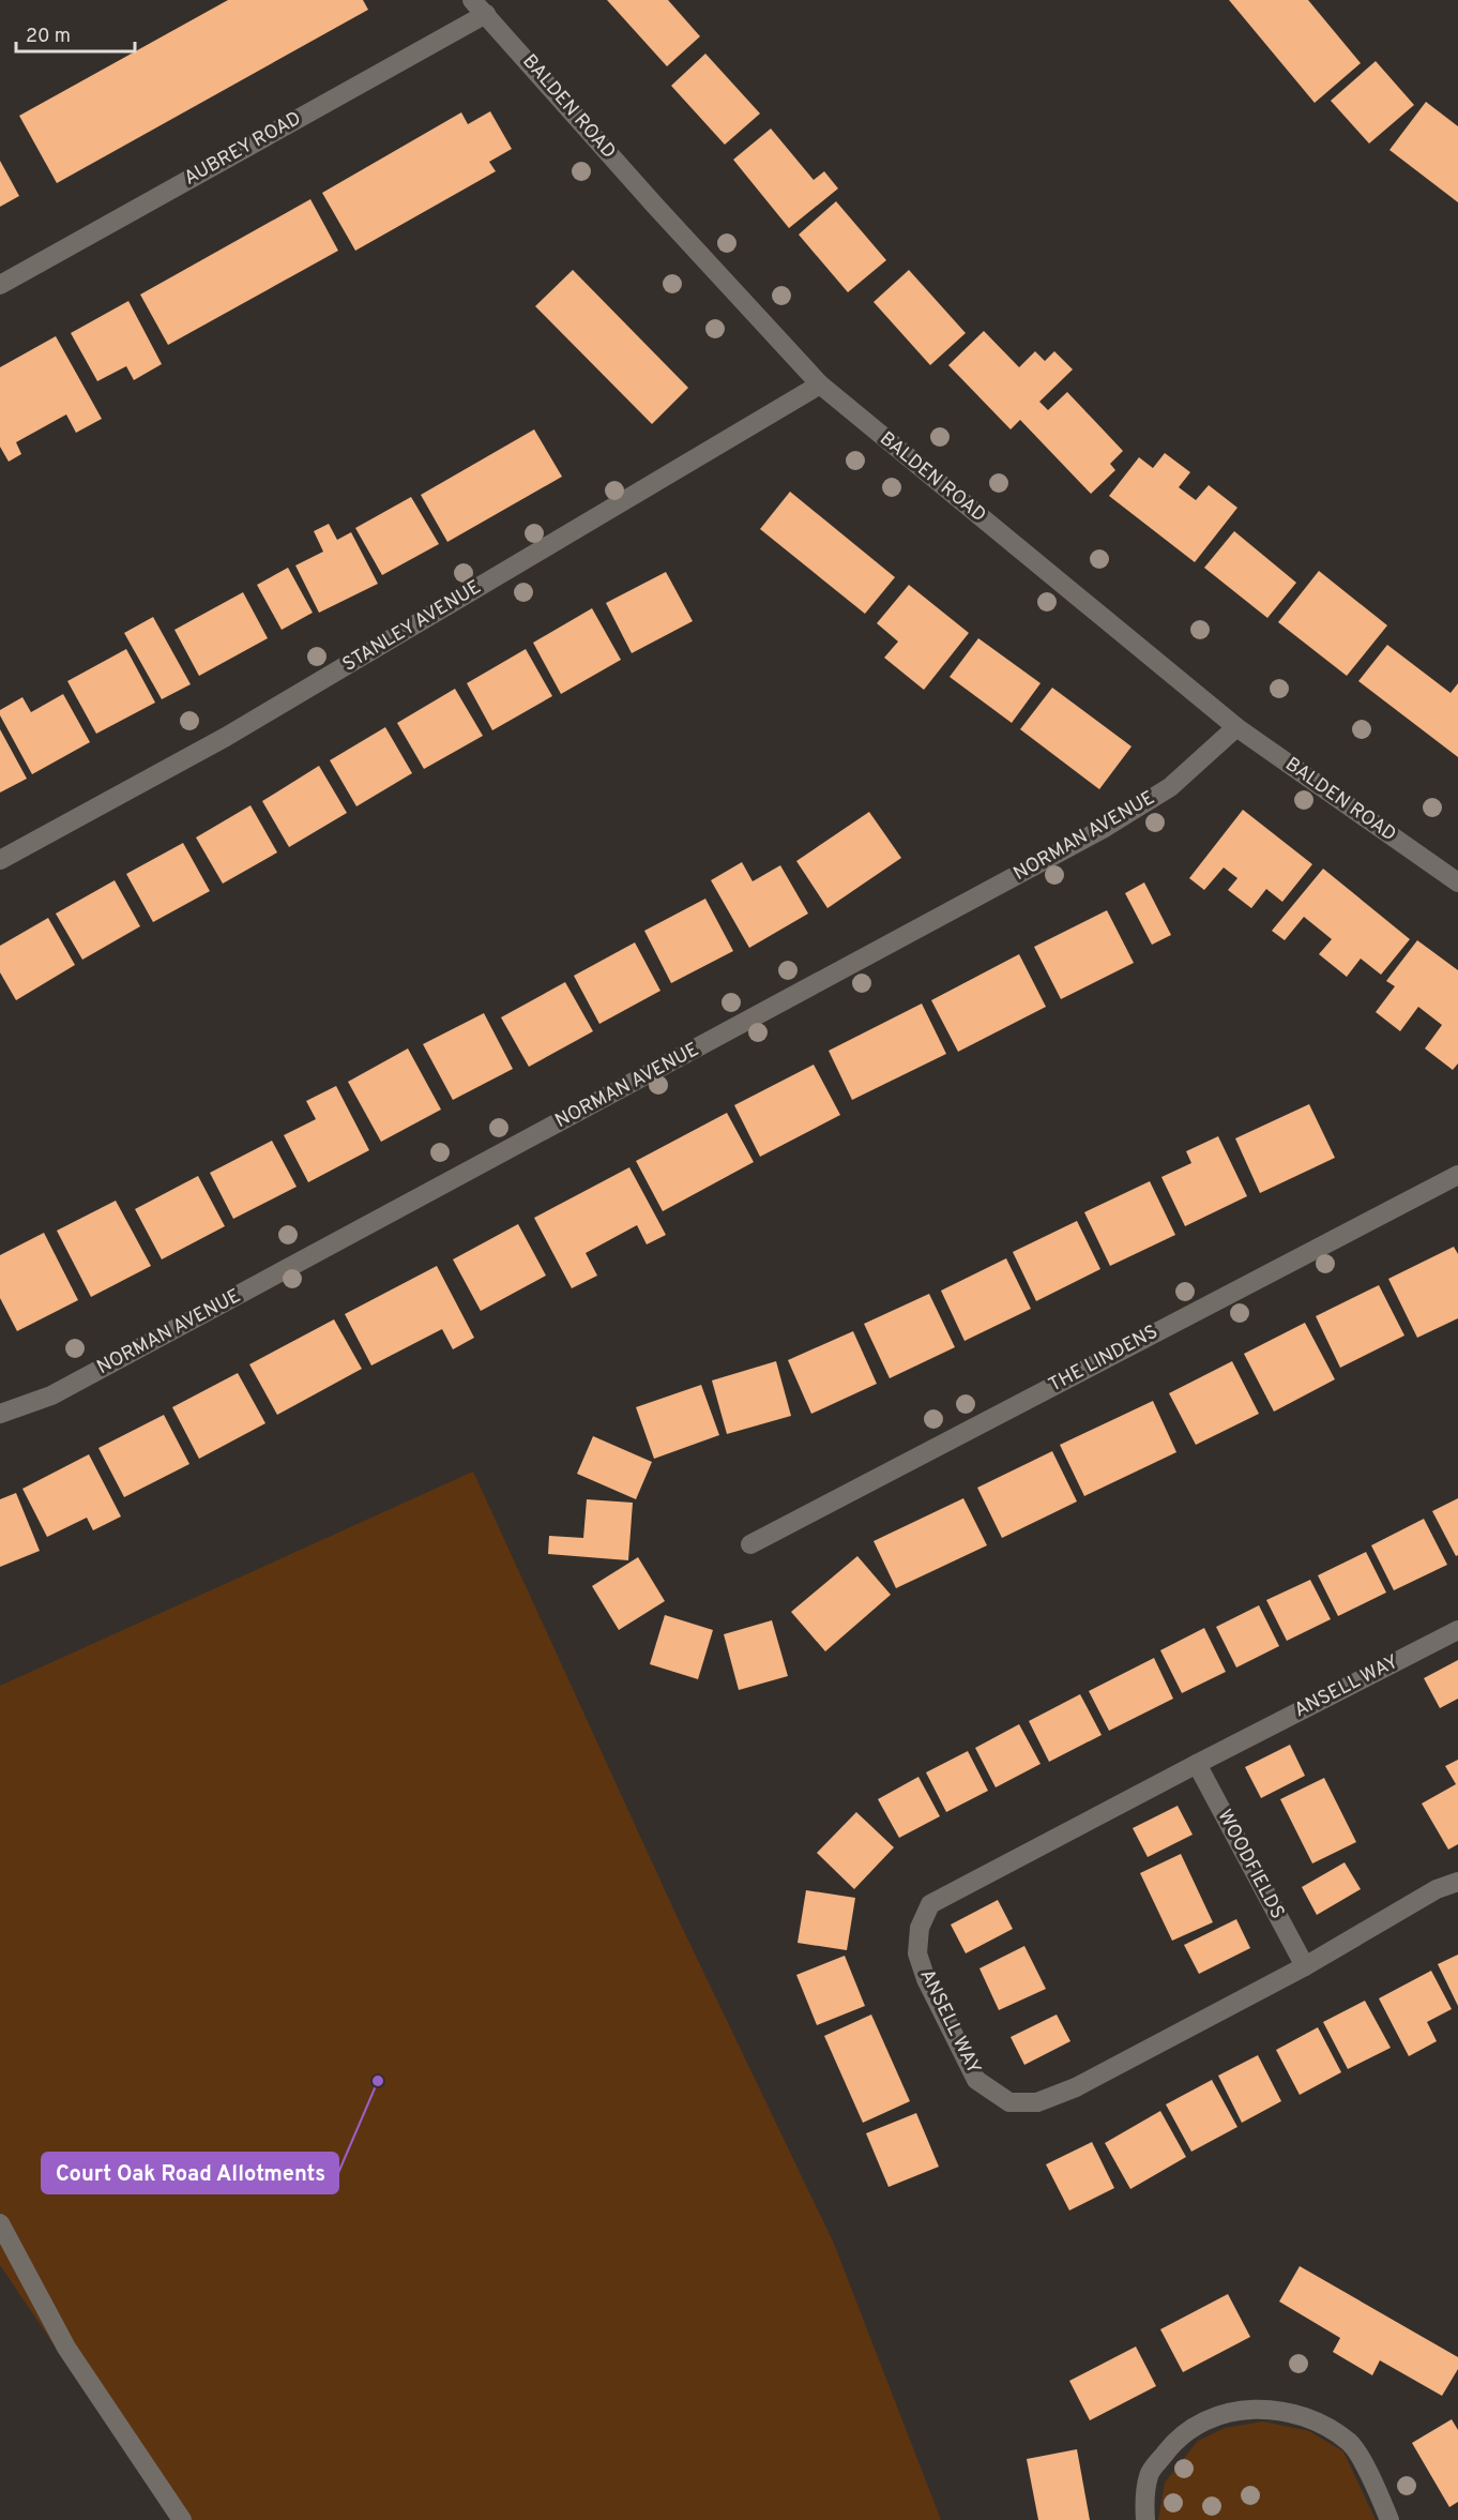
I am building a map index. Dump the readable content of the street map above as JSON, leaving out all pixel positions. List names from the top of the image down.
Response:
{
  "streets": {
    "street": [
      "BALDEN ROAD",
      "AUBREY ROAD",
      "STANLEY AVENUE",
      "NORMAN AVENUE",
      "THE LINDENS",
      "ANSELL WAY",
      "WOODFIELDS"
    ]
  },
  "crossings": [
    ["BALDEN ROAD", "AUBREY ROAD"],
    ["BALDEN ROAD", "STANLEY AVENUE"],
    ["BALDEN ROAD", "NORMAN AVENUE"],
    ["ANSELL WAY", "WOODFIELDS"]
  ],
  "places": ["Court Oak Road Allotments"],
  "scale_bar": "20 m"
}
